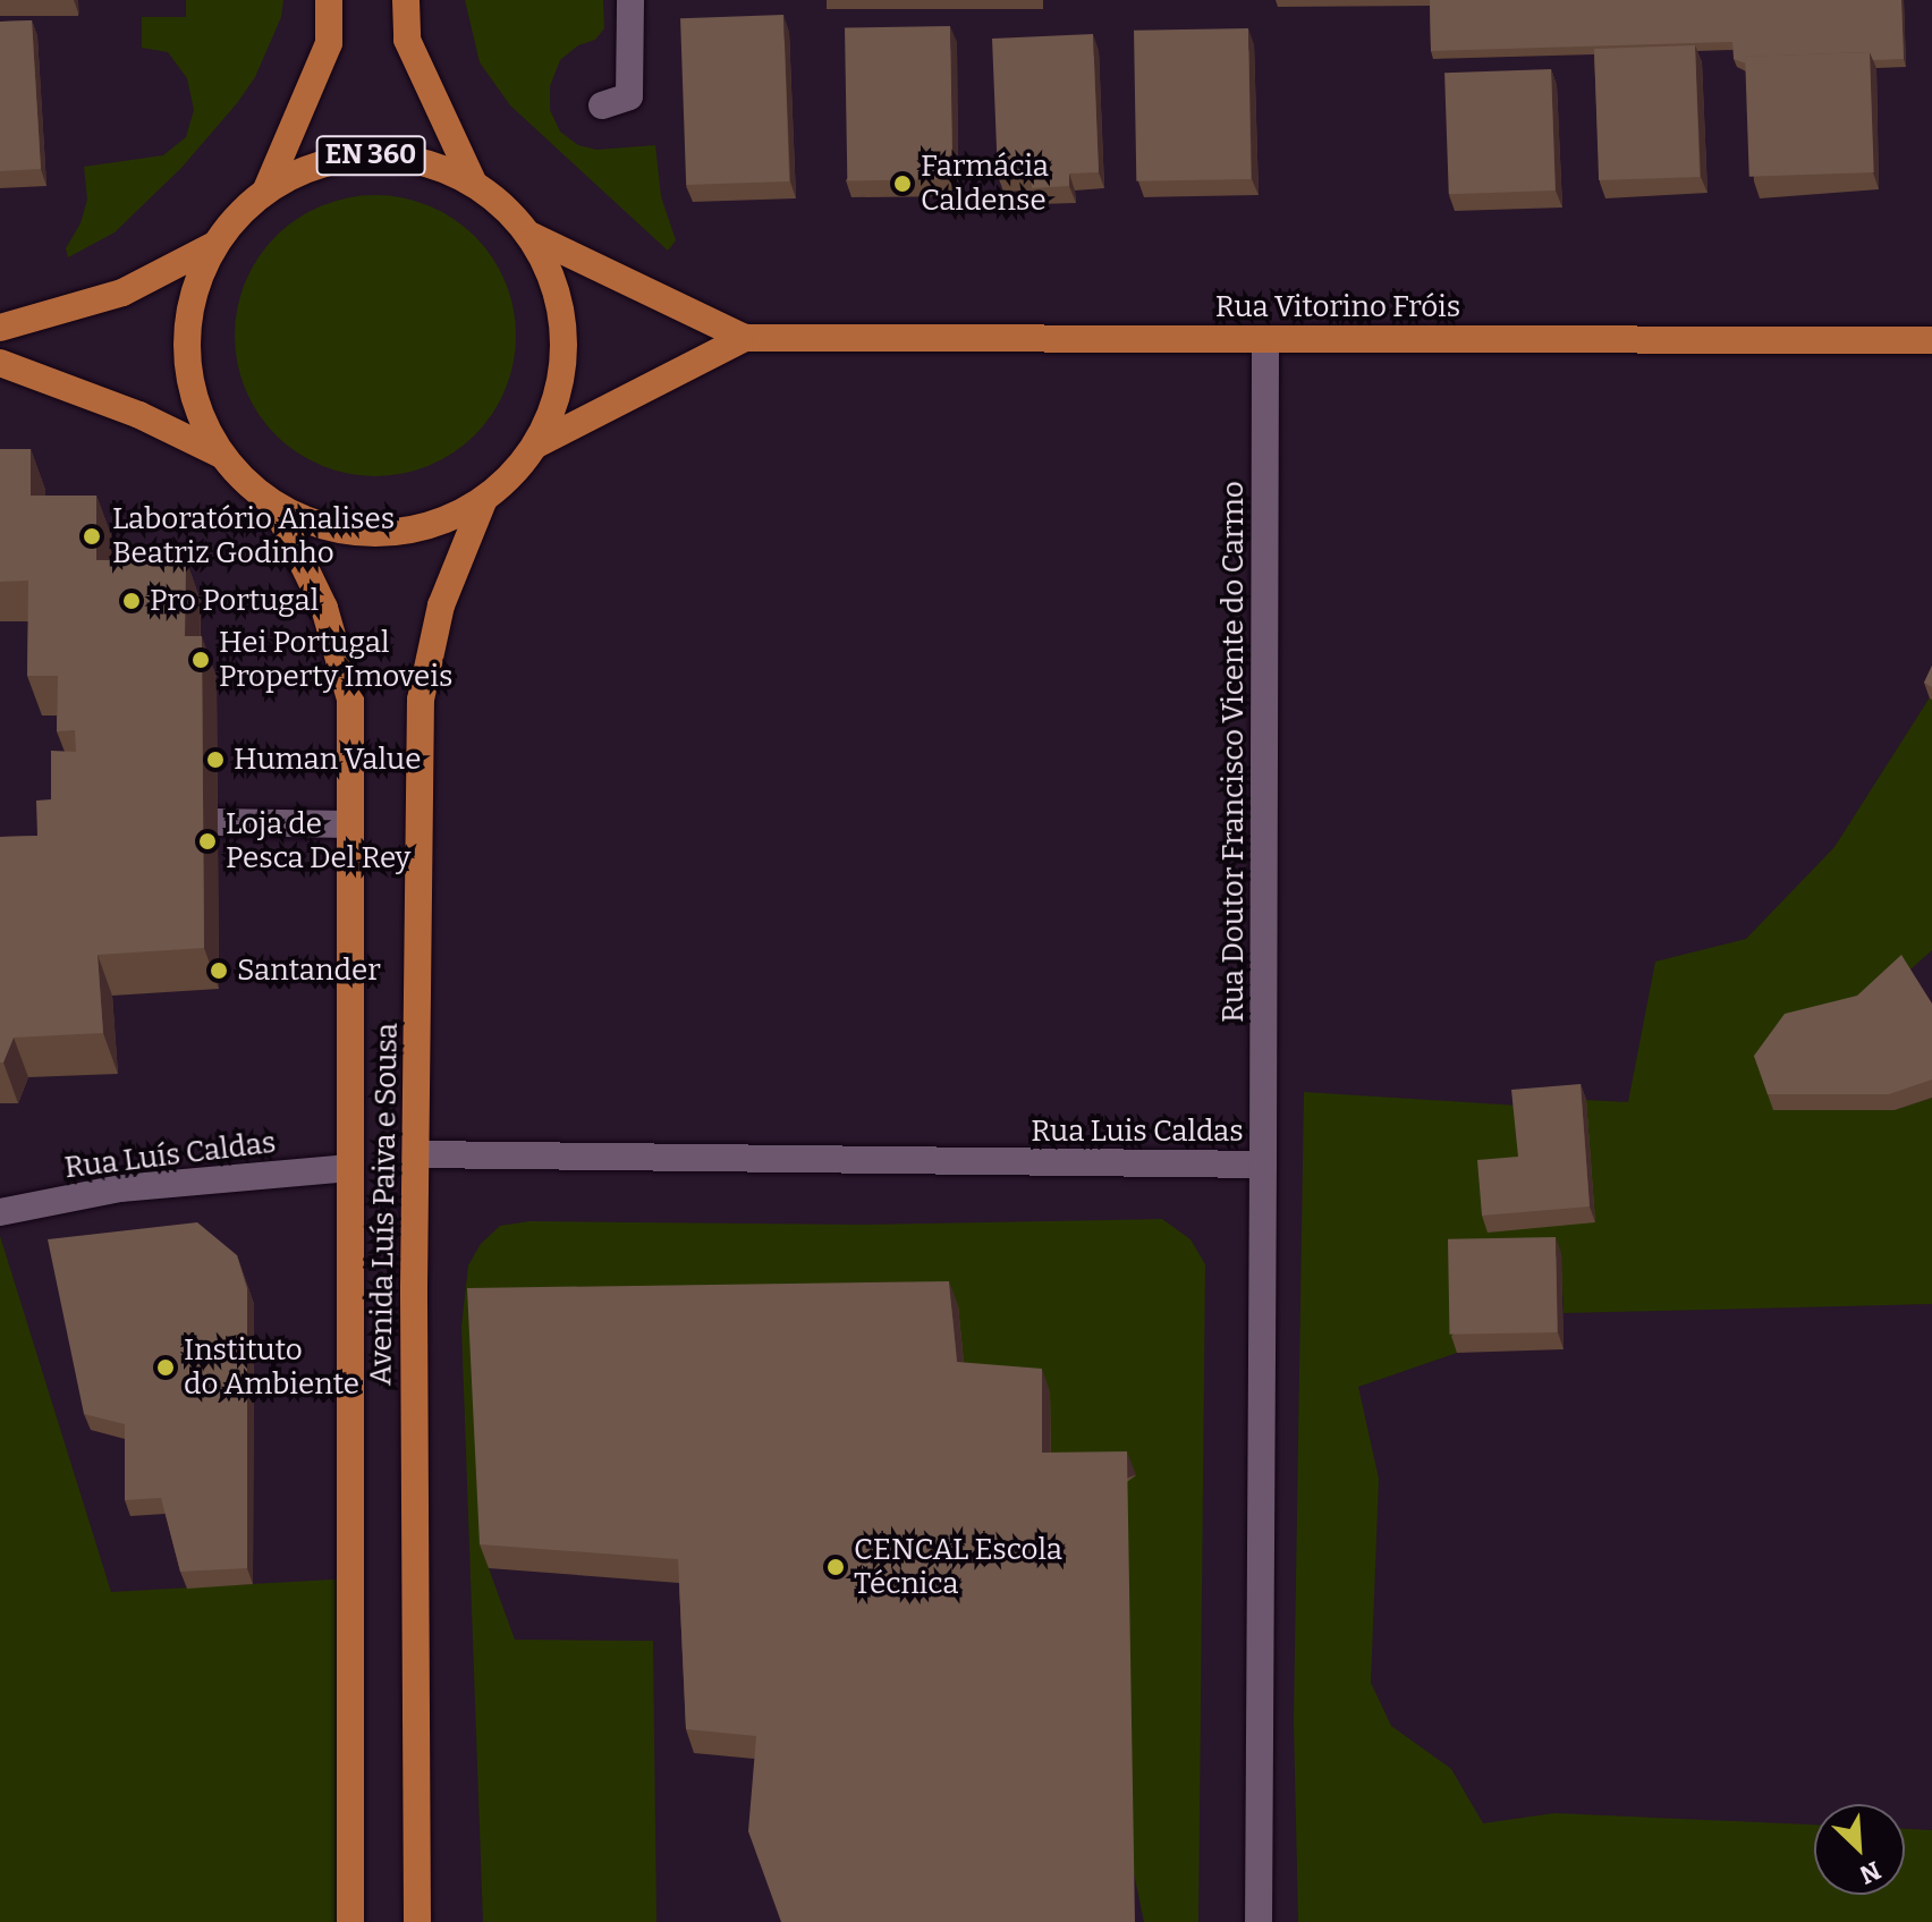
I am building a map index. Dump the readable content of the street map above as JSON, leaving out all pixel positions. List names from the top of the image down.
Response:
{
  "streets": {
    "main road": ["EN 360", "Rua Vitorino Fróis", "Avenida Luís Paiva e Sousa"],
    "street": ["Rua Doutor Francisco Vicente do Carmo", "Rua Luis Caldas", "Rua Luís Caldas"]
  },
  "crossings": [
    ["EN 360", "Rua Vitorino Fróis"],
    ["EN 360", "Avenida Luís Paiva e Sousa"],
    ["Rua Vitorino Fróis", "Rua Doutor Francisco Vicente do Carmo"],
    ["Rua Doutor Francisco Vicente do Carmo", "Rua Luis Caldas"],
    ["Rua Luis Caldas", "Avenida Luís Paiva e Sousa"],
    ["Rua Luís Caldas", "Avenida Luís Paiva e Sousa"]
  ],
  "places": [
    "Farmácia Caldense",
    "Laboratório Analises Beatriz Godinho",
    "Pro Portugal",
    "Hei Portugal Property Imoveis",
    "Human Value",
    "Loja de Pesca Del Rey",
    "Santander",
    "Instituto do Ambiente",
    "CENCAL Escola Técnica"
  ],
  "north": "bottom right"
}
